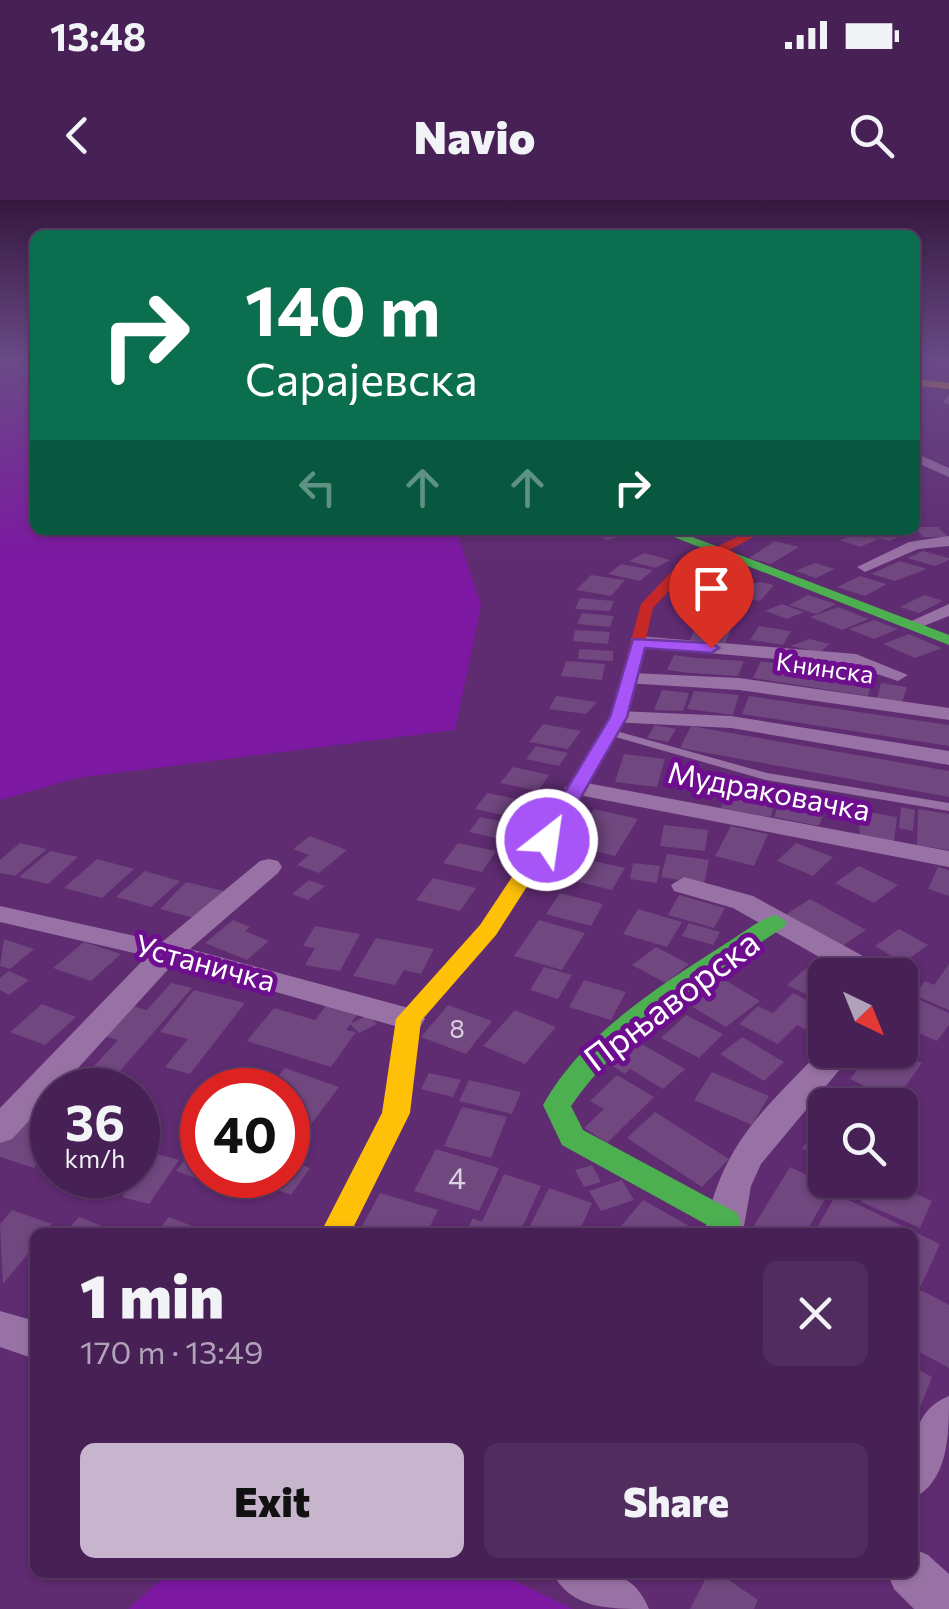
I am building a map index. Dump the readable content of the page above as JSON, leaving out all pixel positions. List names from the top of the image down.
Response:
{
  "streets": {
    "street": [
      "Книнска",
      "Мудраковачка",
      "Устаничка",
      "Прњаворска"
    ]
  },
  "house_numbers": ["8", "4"],
  "north": "bottom right",
  "page": {
    "status": "13:48",
    "header": "Navio",
    "turn": ["140 m", "Сарајевска"],
    "speed": "36 km/h",
    "limit": "40",
    "heading": ["1 min", "170 m · 13:49"],
    "buttons": ["Exit", "Share"]
  }
}
